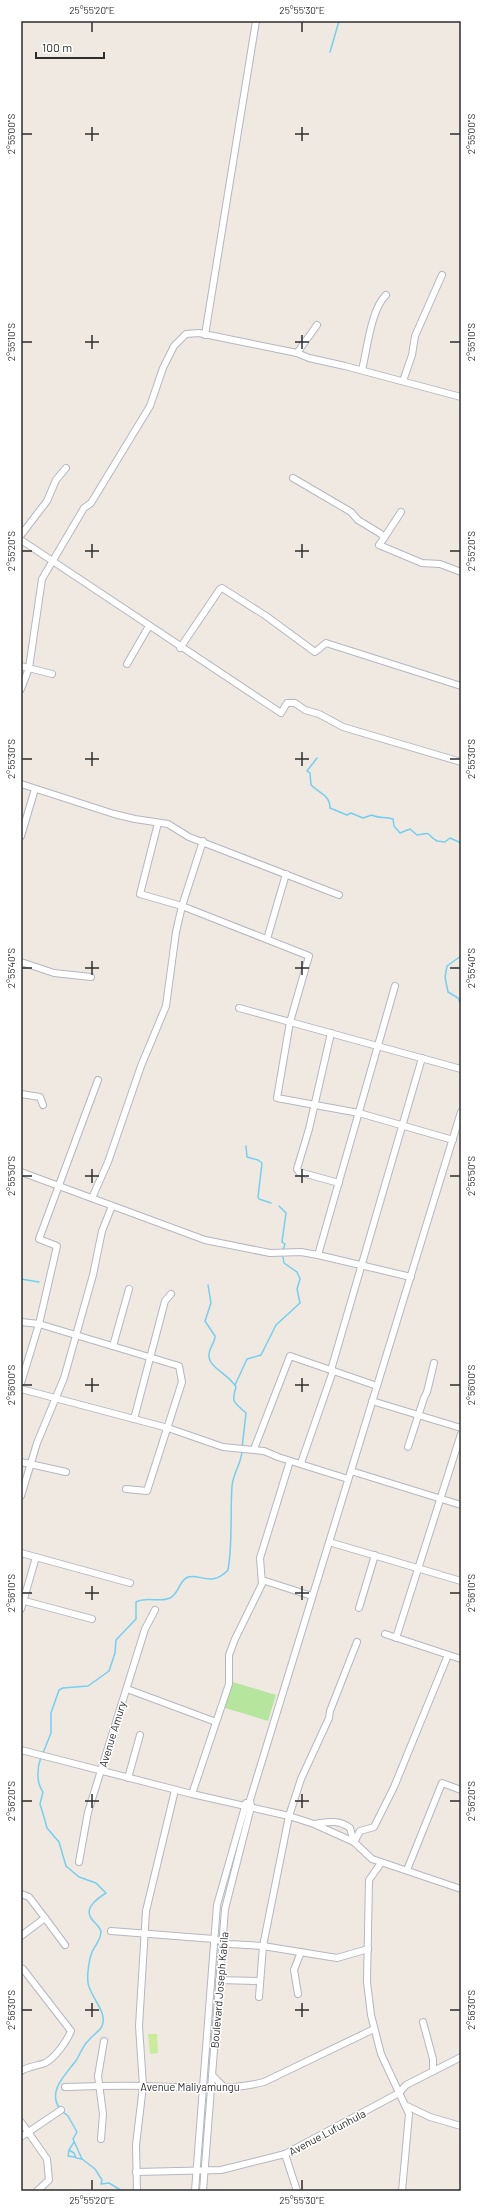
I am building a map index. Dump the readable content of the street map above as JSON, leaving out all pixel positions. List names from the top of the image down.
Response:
{
  "streets": {
    "street": [
      "Avenue Amury",
      "Boulevard Joseph Kabila",
      "Avenue Maliyamungu",
      "Avenue Lufunhula"
    ]
  },
  "crossings": [
    ["Boulevard Joseph Kabila", "Avenue Maliyamungu"],
    ["Boulevard Joseph Kabila", "Avenue Lufunhula"]
  ],
  "scale_bar": "100 m",
  "coordinates": [
    "25°55'20\"E",
    "25°55'30\"E",
    "2°55'00\"S",
    "2°55'10\"S",
    "2°55'20\"S",
    "2°55'30\"S",
    "2°55'40\"S",
    "2°55'50\"S",
    "2°56'00\"S",
    "2°56'10\"S",
    "2°56'20\"S",
    "2°56'30\"S"
  ]
}
